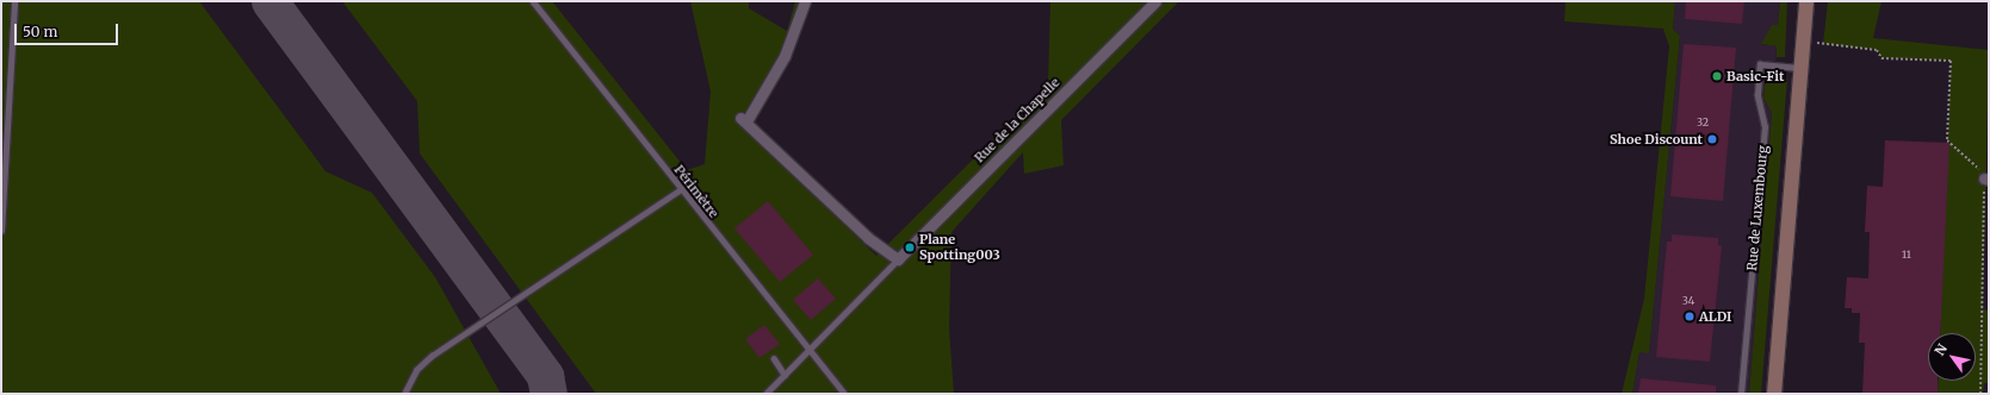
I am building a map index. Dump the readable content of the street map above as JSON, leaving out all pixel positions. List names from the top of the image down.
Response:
{
  "streets": {
    "street": ["Rue de la Chapelle"],
    "lane": ["Périmètre", "Rue de Luxembourg"]
  },
  "places": [
    "Basic-Fit",
    "Shoe Discount",
    "Plane Spotting003",
    "ALDI"
  ],
  "house_numbers": ["32", "11", "34"],
  "scale_bar": "50 m",
  "north": "top left"
}
